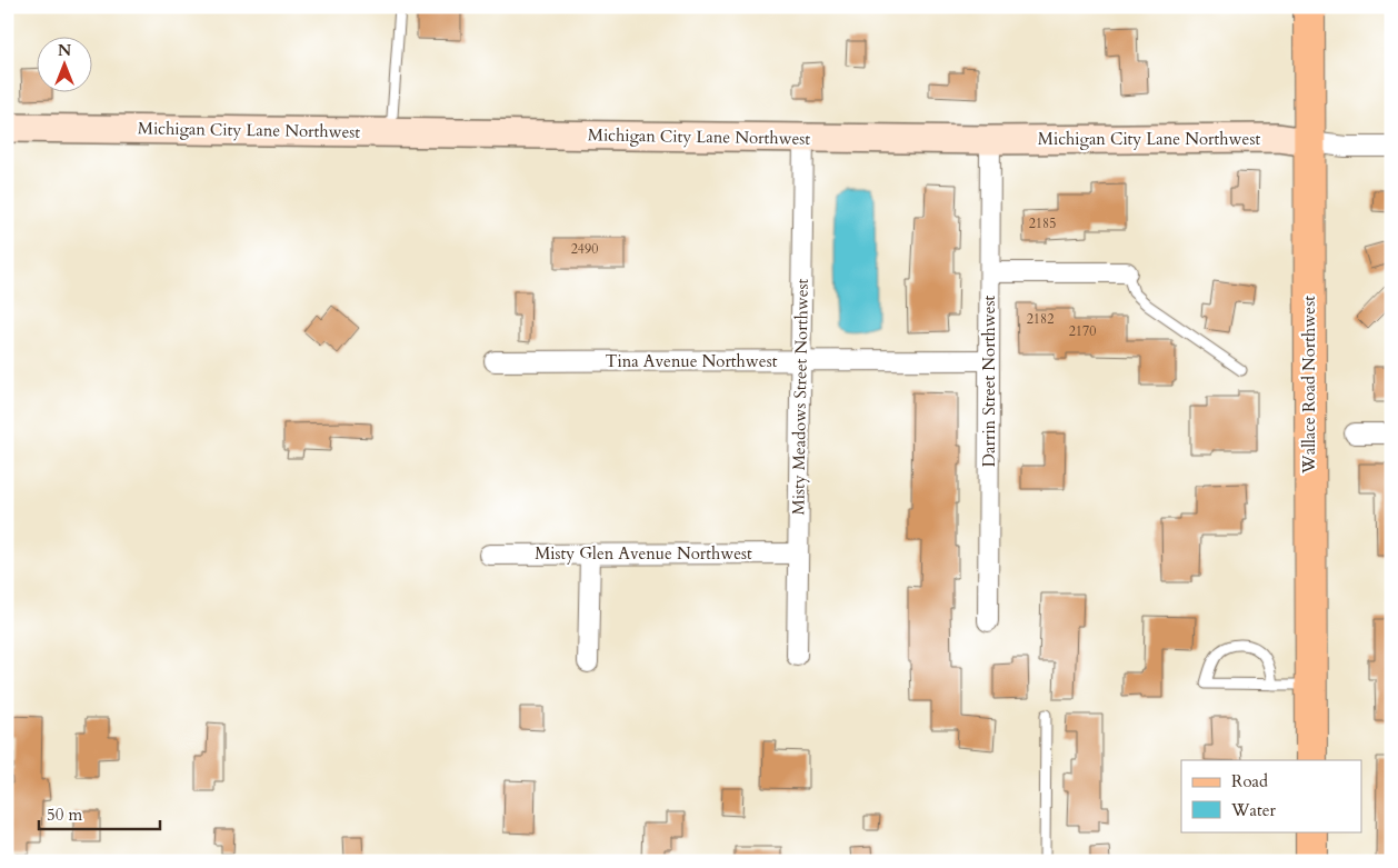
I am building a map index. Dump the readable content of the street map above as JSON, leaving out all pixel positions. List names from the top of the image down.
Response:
{
  "streets": {
    "main road": ["Wallace Road Northwest"],
    "street": [
      "Michigan City Lane Northwest",
      "Tina Avenue Northwest",
      "Darrin Street Northwest",
      "Misty Meadows Street Northwest",
      "Misty Glen Avenue Northwest"
    ]
  },
  "crossings": [
    ["Michigan City Lane Northwest", "Darrin Street Northwest"],
    ["Michigan City Lane Northwest", "Wallace Road Northwest"],
    ["Michigan City Lane Northwest", "Misty Meadows Street Northwest"],
    ["Tina Avenue Northwest", "Darrin Street Northwest"],
    ["Tina Avenue Northwest", "Misty Meadows Street Northwest"],
    ["Misty Meadows Street Northwest", "Misty Glen Avenue Northwest"]
  ],
  "house_numbers": [
    "2185",
    "2490",
    "2182",
    "2170"
  ],
  "legend": ["Road", "Water"],
  "scale_bar": "50 m",
  "north": "top"
}
